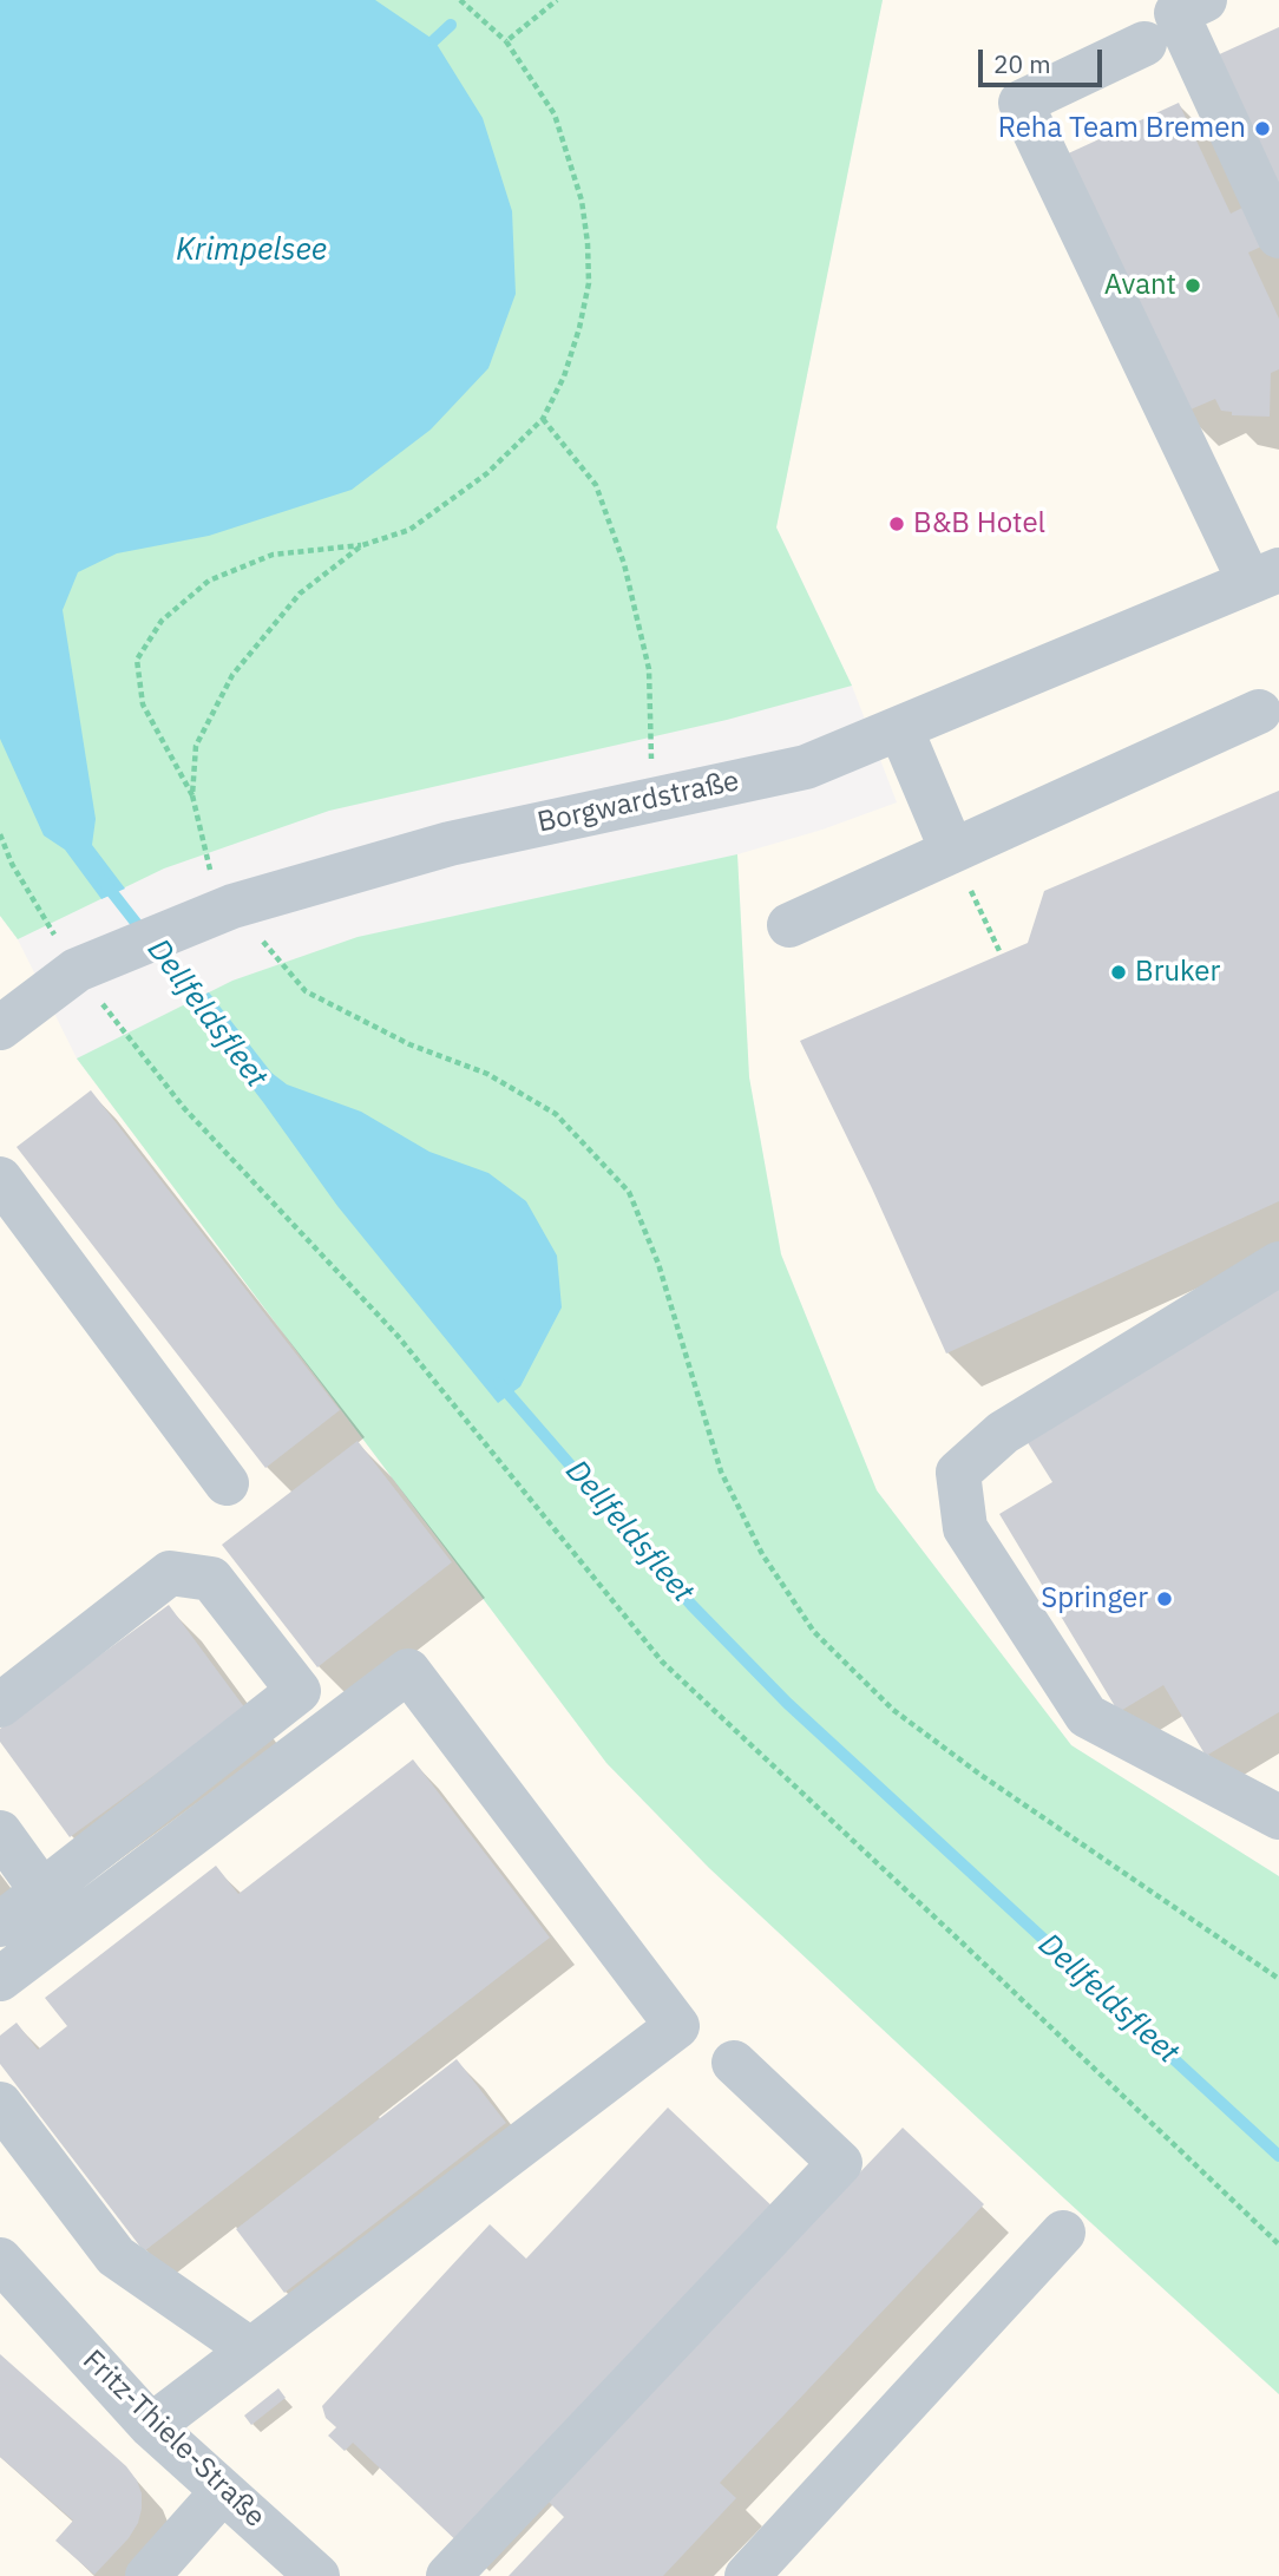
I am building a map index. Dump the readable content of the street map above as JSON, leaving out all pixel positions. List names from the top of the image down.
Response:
{
  "streets": {
    "street": ["Borgwardstraße", "Fritz-Thiele-Straße"]
  },
  "water": ["Krimpelsee", "Dellfeldsfleet"],
  "places": [
    "Reha Team Bremen",
    "Avant",
    "B&B Hotel",
    "Bruker",
    "Springer"
  ],
  "scale_bar": "20 m"
}
